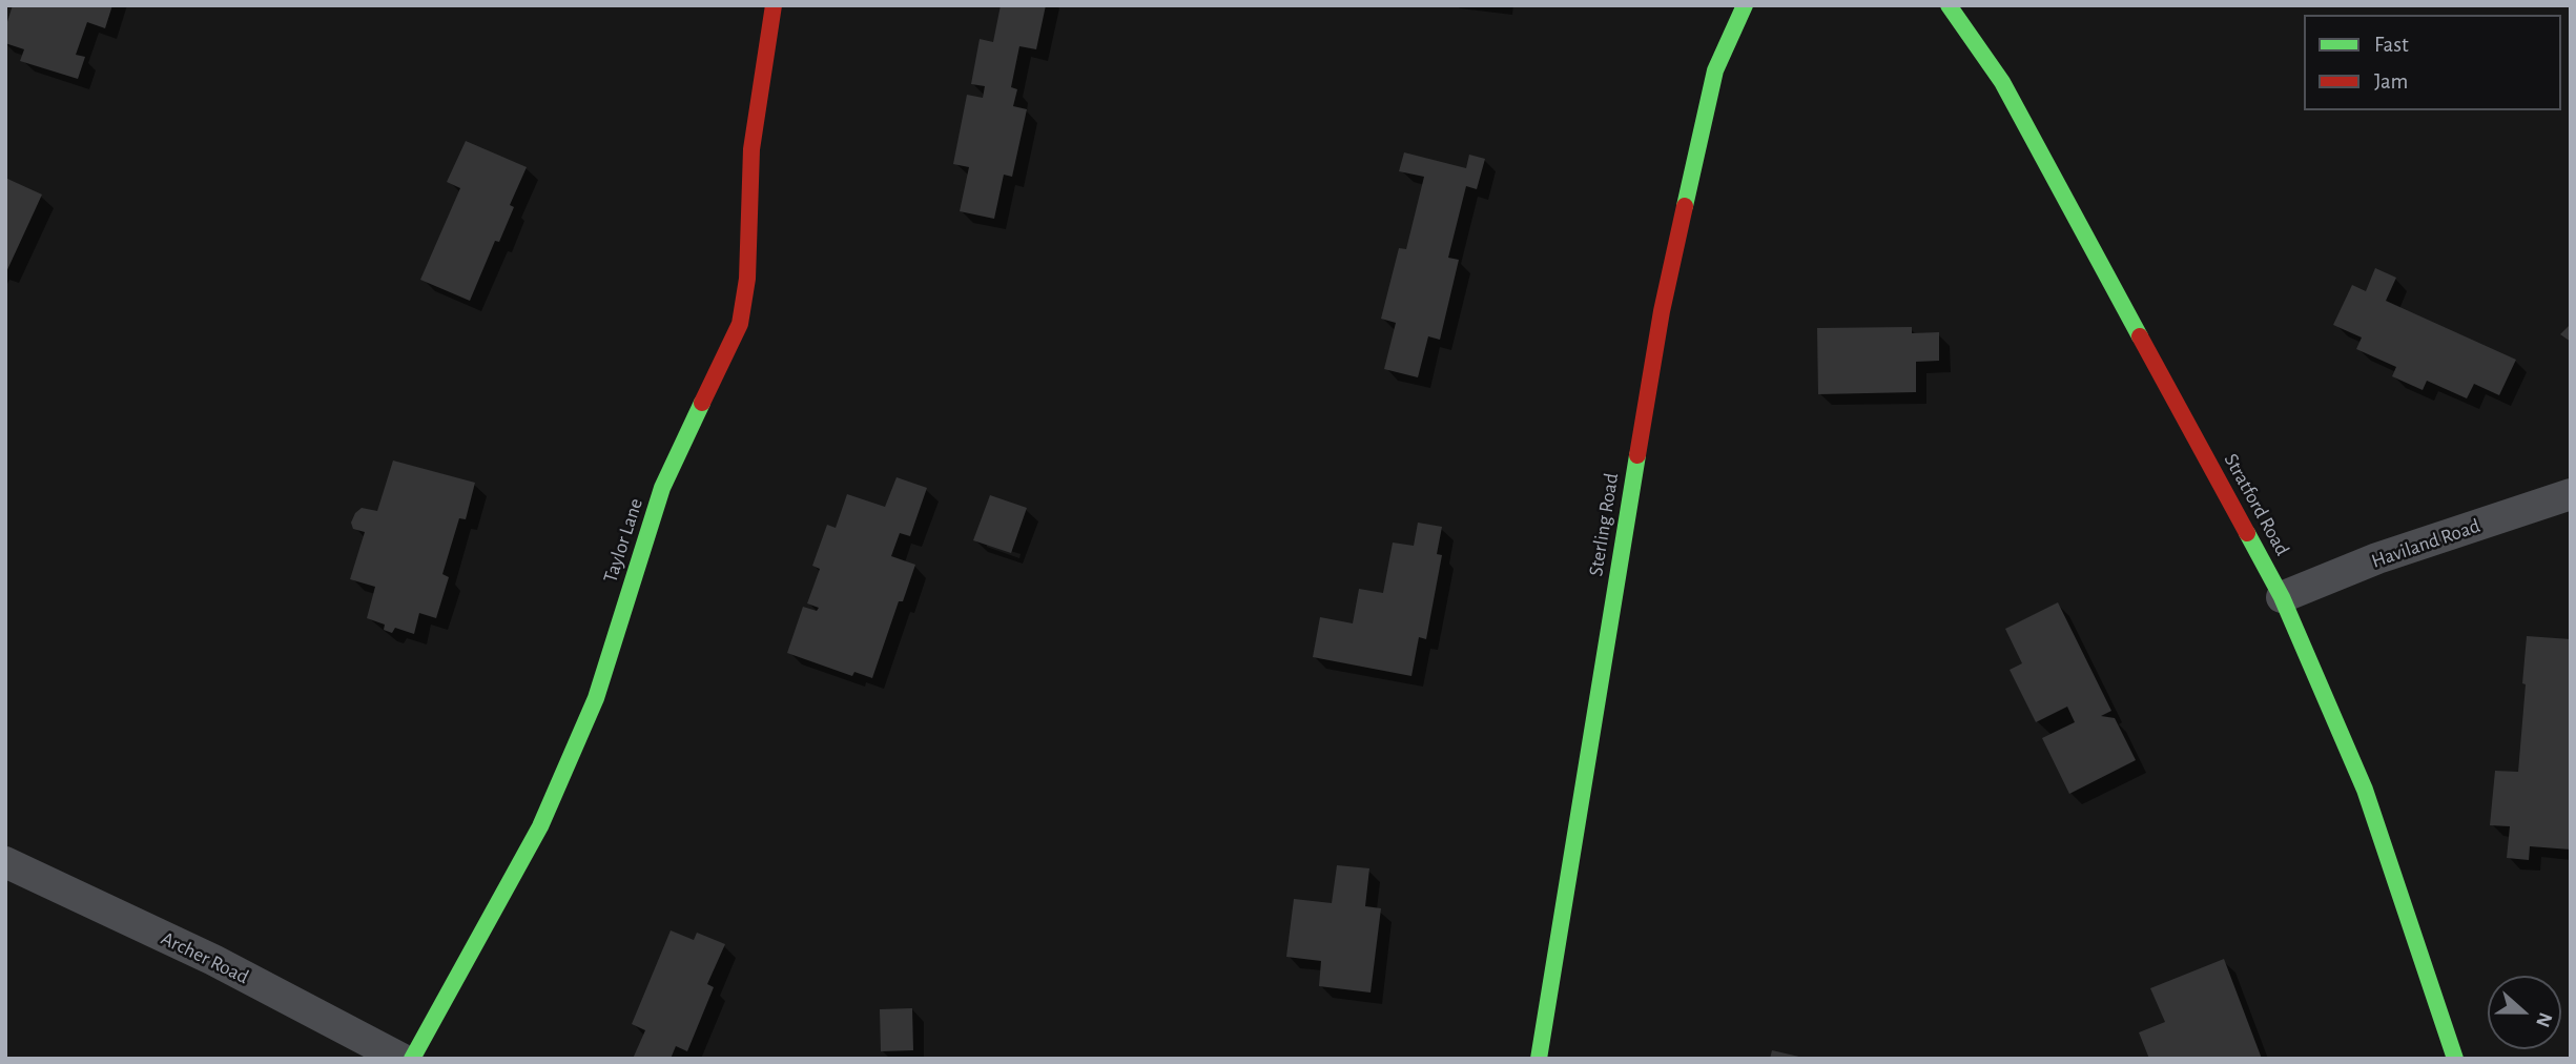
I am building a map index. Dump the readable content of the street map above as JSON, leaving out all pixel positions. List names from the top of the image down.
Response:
{
  "streets": {
    "street": [
      "Stratford Road",
      "Sterling Road",
      "Taylor Lane",
      "Haviland Road",
      "Archer Road"
    ]
  },
  "crossings": [
    ["Stratford Road", "Haviland Road"]
  ],
  "legend": ["Fast", "Jam"],
  "north": "right"
}
